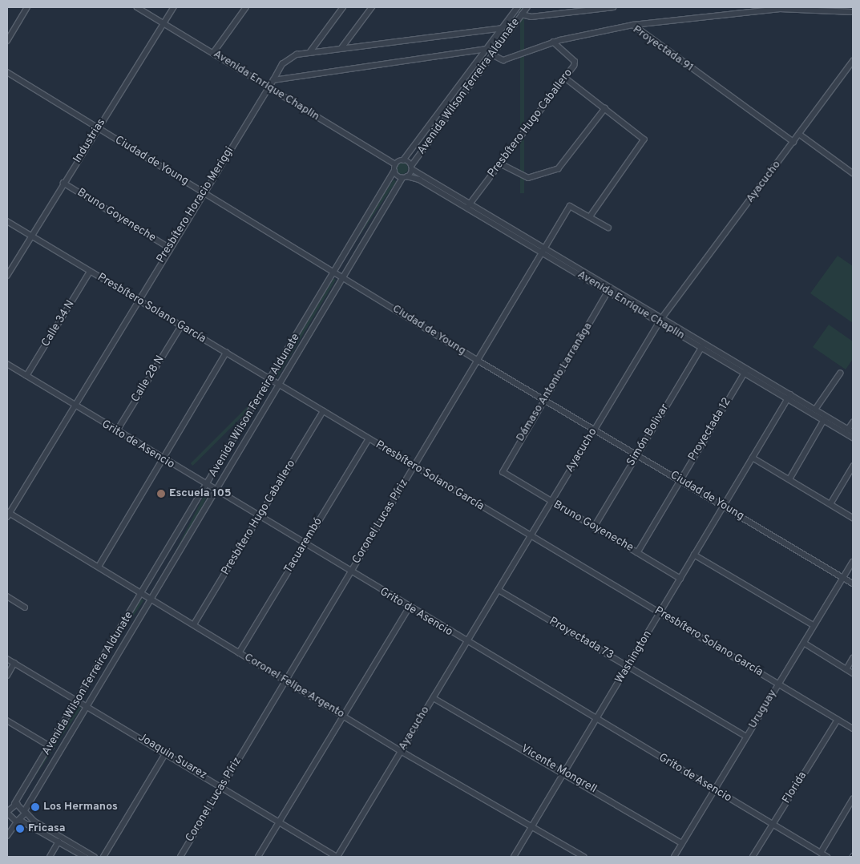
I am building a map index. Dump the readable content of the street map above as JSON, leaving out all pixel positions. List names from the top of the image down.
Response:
{
  "streets": {
    "street": [
      "Proyectada 91",
      "Avenida Enrique Chaplin",
      "Avenida Wilson Ferreira Aldunate",
      "Presbítero Hugo Caballero",
      "Industrias",
      "Ciudad de Young",
      "Ayacucho",
      "Presbítero Horacio Meriggi",
      "Bruno Goyeneche",
      "Presbítero Solano García",
      "Calle 34 N",
      "Calle 28 N",
      "Dámaso Antonio Larranãga",
      "Proyectada 12",
      "Simón Bolivar",
      "Grito de Asencio",
      "Coronel Lucas Píriz",
      "Tacuarembó",
      "Proyectada 73",
      "Washington",
      "Coronel Felipe Argento",
      "Uruguay",
      "Joaquin Suarez",
      "Vicente Mongrell",
      "Florida"
    ]
  },
  "crossings": [
    ["Proyectada 91", "Avenida Wilson Ferreira Aldunate"],
    ["Proyectada 91", "Presbítero Hugo Caballero"],
    ["Proyectada 91", "Ayacucho"],
    ["Avenida Enrique Chaplin", "Avenida Wilson Ferreira Aldunate"],
    ["Avenida Enrique Chaplin", "Presbítero Hugo Caballero"],
    ["Avenida Enrique Chaplin", "Industrias"],
    ["Avenida Enrique Chaplin", "Ayacucho"],
    ["Avenida Enrique Chaplin", "Presbítero Horacio Meriggi"],
    ["Avenida Enrique Chaplin", "Dámaso Antonio Larranãga"],
    ["Avenida Enrique Chaplin", "Proyectada 12"],
    ["Avenida Enrique Chaplin", "Simón Bolivar"],
    ["Avenida Enrique Chaplin", "Coronel Lucas Píriz"],
    ["Avenida Enrique Chaplin", "Washington"],
    ["Avenida Wilson Ferreira Aldunate", "Ciudad de Young"],
    ["Avenida Wilson Ferreira Aldunate", "Presbítero Horacio Meriggi"],
    ["Avenida Wilson Ferreira Aldunate", "Presbítero Solano García"],
    ["Avenida Wilson Ferreira Aldunate", "Grito de Asencio"],
    ["Avenida Wilson Ferreira Aldunate", "Coronel Felipe Argento"],
    ["Avenida Wilson Ferreira Aldunate", "Joaquin Suarez"],
    ["Presbítero Hugo Caballero", "Presbítero Solano García"],
    ["Presbítero Hugo Caballero", "Grito de Asencio"],
    ["Presbítero Hugo Caballero", "Coronel Felipe Argento"],
    ["Industrias", "Ciudad de Young"],
    ["Industrias", "Bruno Goyeneche"],
    ["Industrias", "Presbítero Solano García"],
    ["Ciudad de Young", "Ayacucho"],
    ["Ciudad de Young", "Presbítero Horacio Meriggi"],
    ["Ciudad de Young", "Dámaso Antonio Larranãga"],
    ["Ciudad de Young", "Proyectada 12"],
    ["Ciudad de Young", "Simón Bolivar"],
    ["Ciudad de Young", "Coronel Lucas Píriz"],
    ["Ciudad de Young", "Washington"],
    ["Ciudad de Young", "Uruguay"],
    ["Ayacucho", "Bruno Goyeneche"],
    ["Ayacucho", "Presbítero Solano García"],
    ["Ayacucho", "Grito de Asencio"],
    ["Ayacucho", "Proyectada 73"],
    ["Ayacucho", "Coronel Felipe Argento"],
    ["Ayacucho", "Joaquin Suarez"],
    ["Ayacucho", "Vicente Mongrell"],
    ["Presbítero Horacio Meriggi", "Bruno Goyeneche"],
    ["Presbítero Horacio Meriggi", "Presbítero Solano García"],
    ["Presbítero Horacio Meriggi", "Grito de Asencio"],
    ["Presbítero Horacio Meriggi", "Coronel Felipe Argento"],
    ["Bruno Goyeneche", "Dámaso Antonio Larranãga"],
    ["Bruno Goyeneche", "Proyectada 12"],
    ["Bruno Goyeneche", "Simón Bolivar"],
    ["Bruno Goyeneche", "Washington"],
    ["Presbítero Solano García", "Calle 34 N"],
    ["Presbítero Solano García", "Calle 28 N"],
    ["Presbítero Solano García", "Coronel Lucas Píriz"],
    ["Presbítero Solano García", "Tacuarembó"],
    ["Presbítero Solano García", "Washington"],
    ["Presbítero Solano García", "Uruguay"],
    ["Presbítero Solano García", "Florida"],
    ["Calle 34 N", "Grito de Asencio"],
    ["Calle 28 N", "Grito de Asencio"],
    ["Grito de Asencio", "Coronel Lucas Píriz"],
    ["Grito de Asencio", "Tacuarembó"],
    ["Grito de Asencio", "Washington"],
    ["Grito de Asencio", "Uruguay"],
    ["Grito de Asencio", "Florida"],
    ["Coronel Lucas Píriz", "Coronel Felipe Argento"],
    ["Coronel Lucas Píriz", "Joaquin Suarez"],
    ["Tacuarembó", "Coronel Felipe Argento"],
    ["Proyectada 73", "Washington"],
    ["Proyectada 73", "Uruguay"],
    ["Washington", "Coronel Felipe Argento"],
    ["Washington", "Vicente Mongrell"],
    ["Uruguay", "Vicente Mongrell"]
  ],
  "places": ["Escuela 105", "Los Hermanos", "Fricasa"]
}
